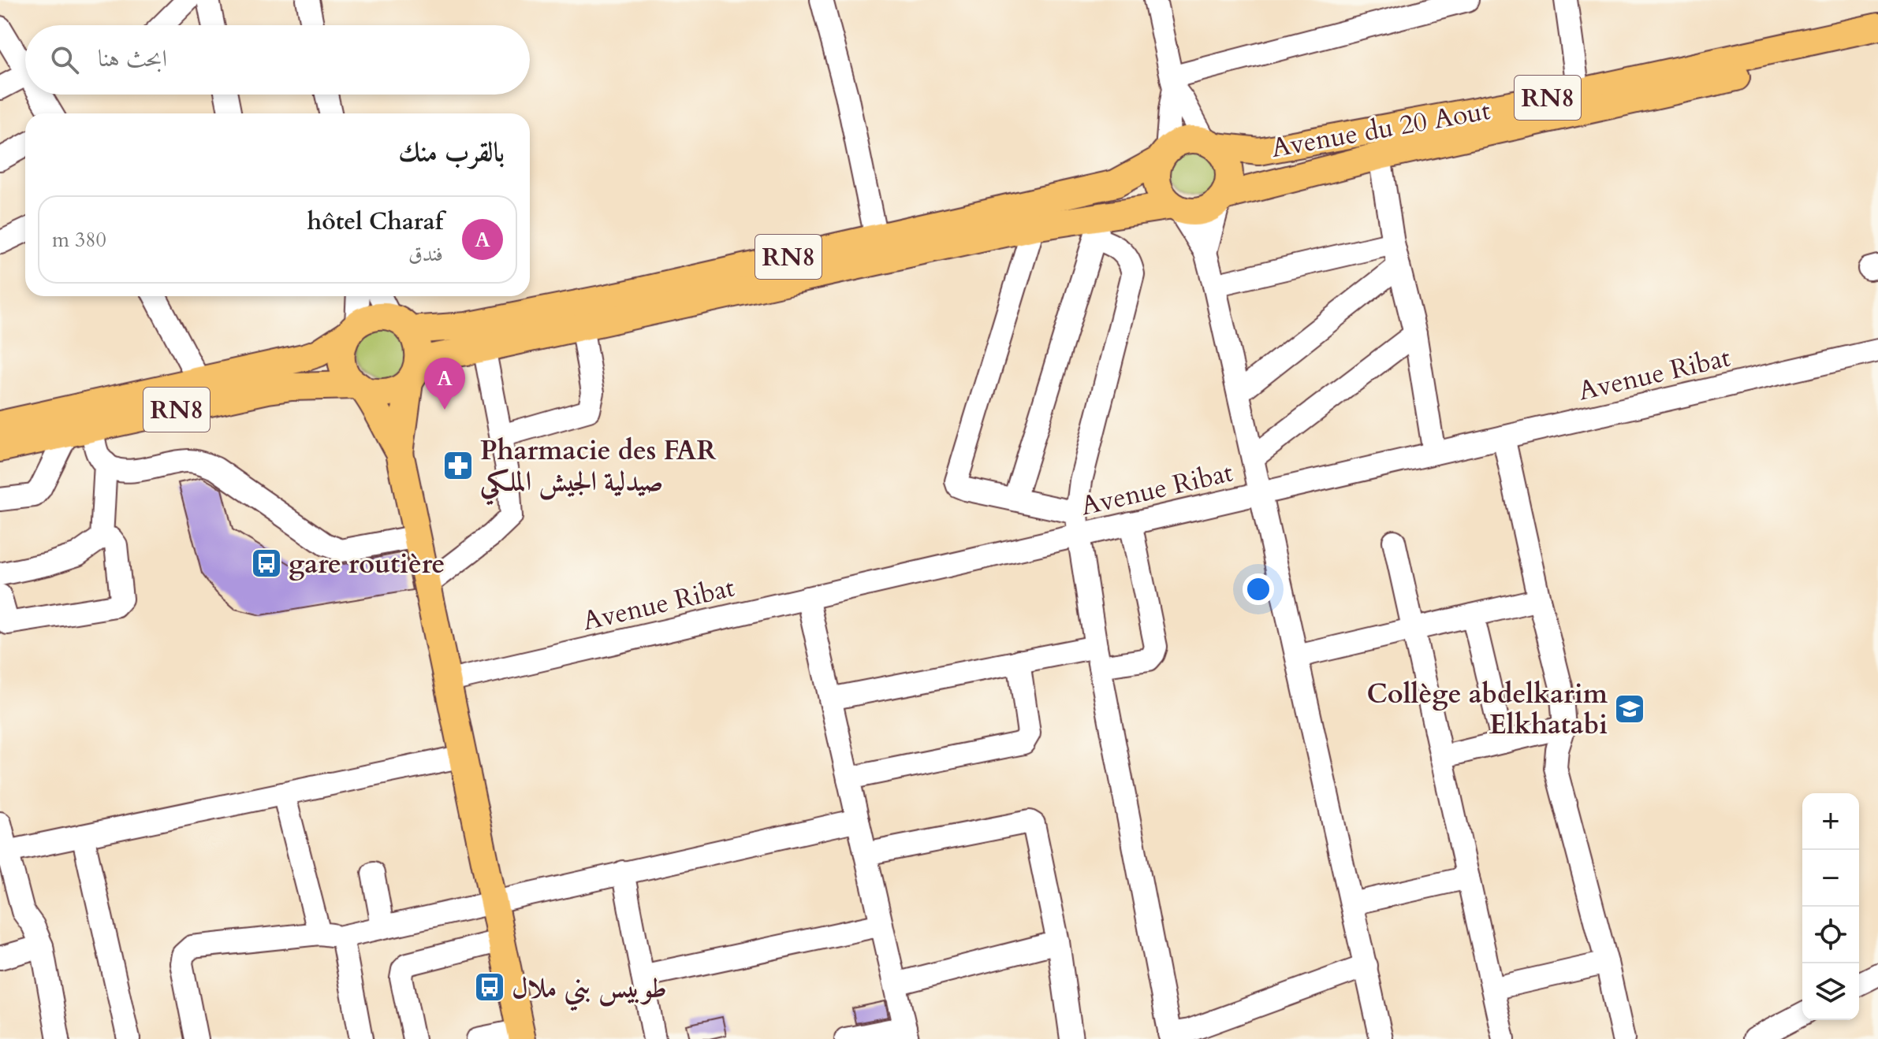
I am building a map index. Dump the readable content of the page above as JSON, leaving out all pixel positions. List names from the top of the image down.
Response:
{
  "streets": {
    "main road": ["RN8", "Avenue du 20 Aout"],
    "street": ["Avenue Ribat"]
  },
  "crossings": [
    ["RN8", "Avenue du 20 Aout"]
  ],
  "places": {
    "pharmacy": ["Pharmacie des FAR صيدلية الجيش الملكي"],
    "bus stop": ["gare routière", "طوبيس بني ملال"],
    "school or university": ["Collège abdelkarim Elkhatabi"]
  },
  "page": {
    "search": "ابحث هنا",
    "heading": "بالقرب منك",
    "list": [
      {
        "mark": "A",
        "name": "hôtel Charaf",
        "note": "فندق",
        "value": "380 m"
      }
    ],
    "pins": "A",
    "map_buttons": ["+", "−"]
  }
}
